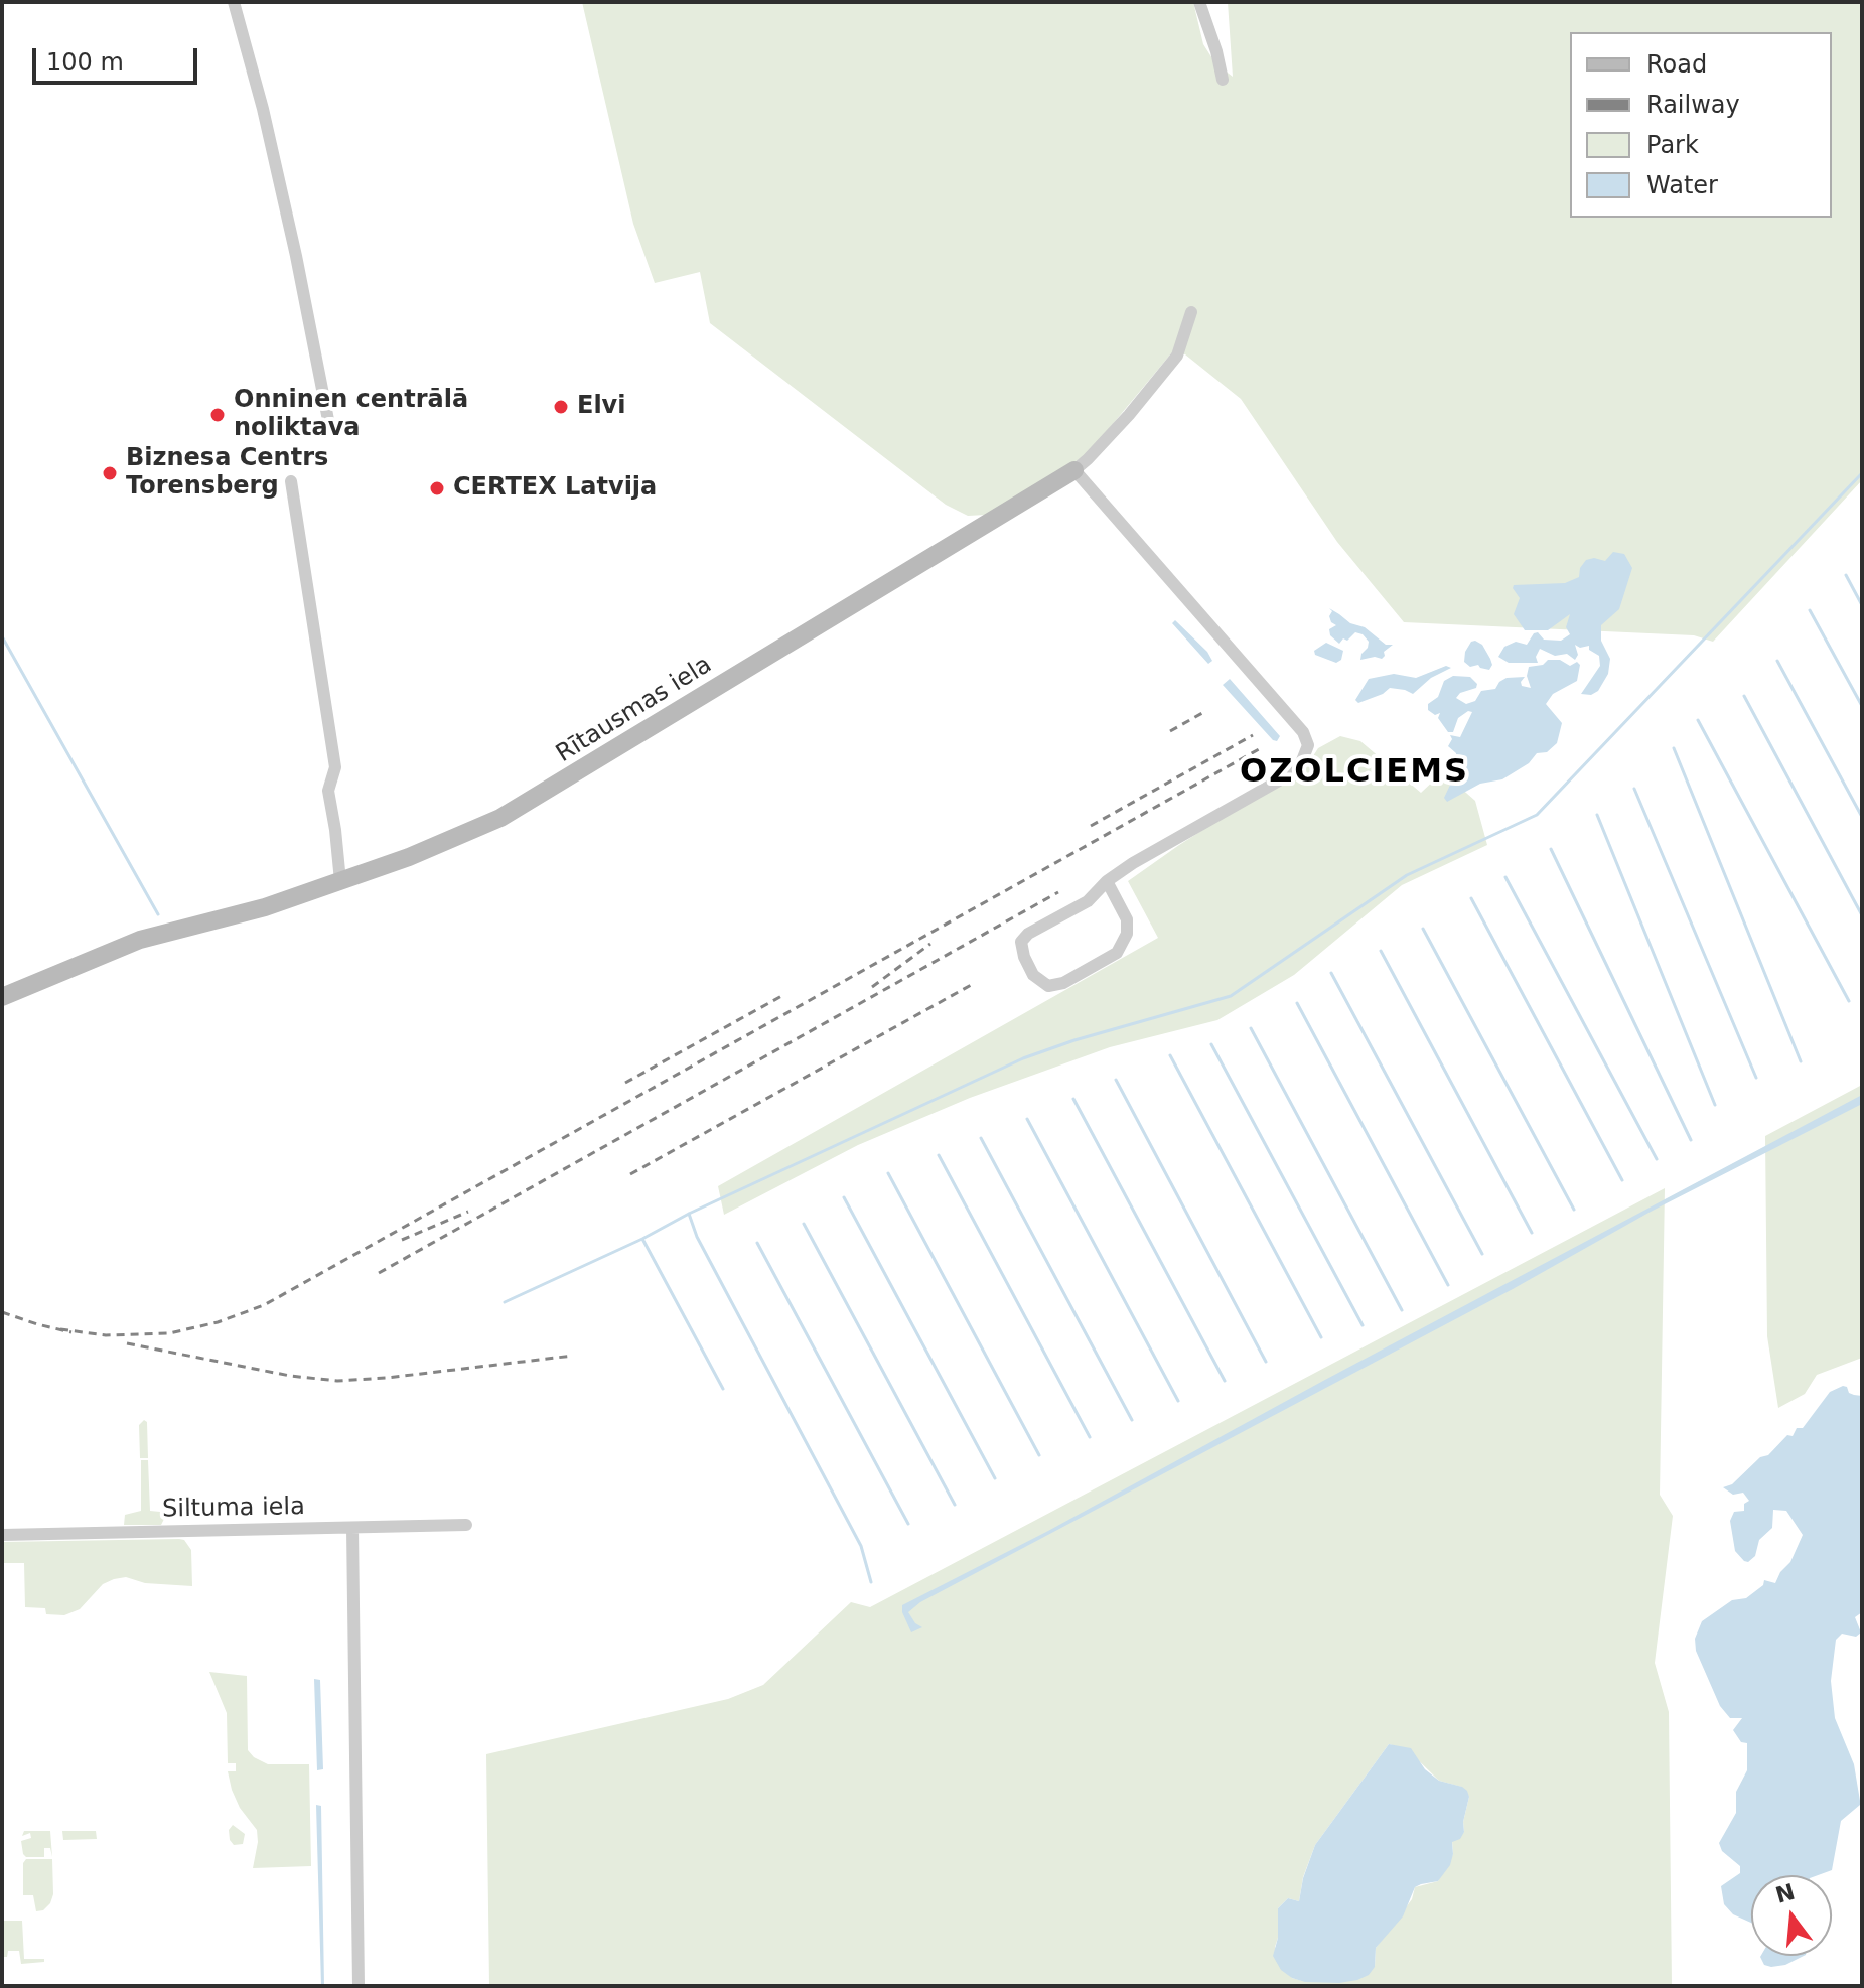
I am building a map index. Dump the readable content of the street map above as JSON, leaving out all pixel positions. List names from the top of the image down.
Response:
{
  "streets": {
    "street": ["Rītausmas iela", "Siltuma iela"]
  },
  "districts": ["OZOLCIEMS"],
  "places": [
    "Elvi",
    "Onninen centrālā noliktava",
    "Biznesa Centrs Torensberg",
    "CERTEX Latvija"
  ],
  "legend": [
    "Road",
    "Railway",
    "Park",
    "Water"
  ],
  "scale_bar": "100 m",
  "north": "top"
}
